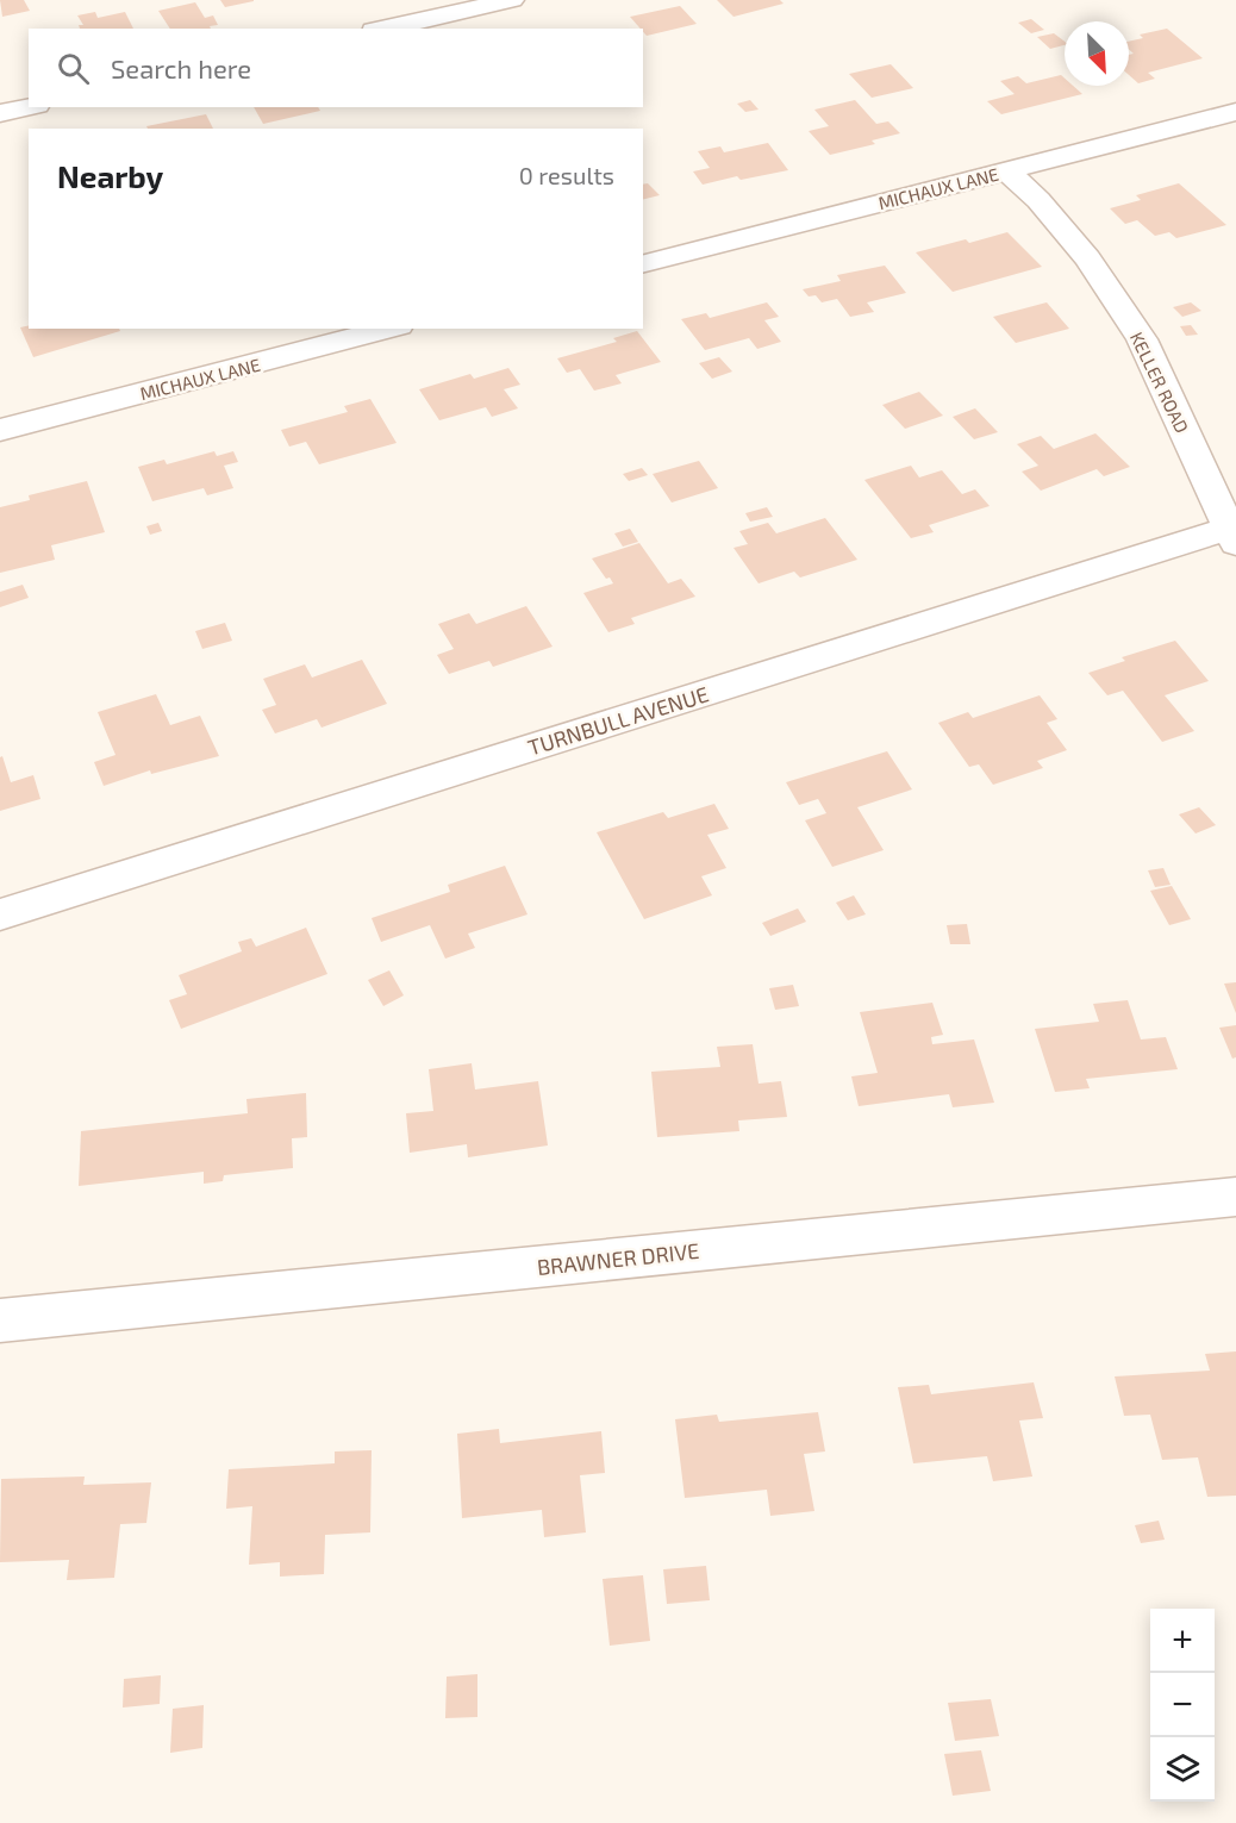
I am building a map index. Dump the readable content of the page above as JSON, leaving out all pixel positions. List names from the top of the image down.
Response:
{
  "streets": {
    "street": [
      "MICHAUX LANE",
      "KELLER ROAD",
      "TURNBULL AVENUE",
      "BRAWNER DRIVE"
    ]
  },
  "crossings": [
    ["MICHAUX LANE", "KELLER ROAD"],
    ["KELLER ROAD", "TURNBULL AVENUE"]
  ],
  "north": "bottom right",
  "page": {
    "search": "Search here",
    "heading": ["Nearby", "0 results"],
    "map_buttons": ["+", "−"]
  }
}
